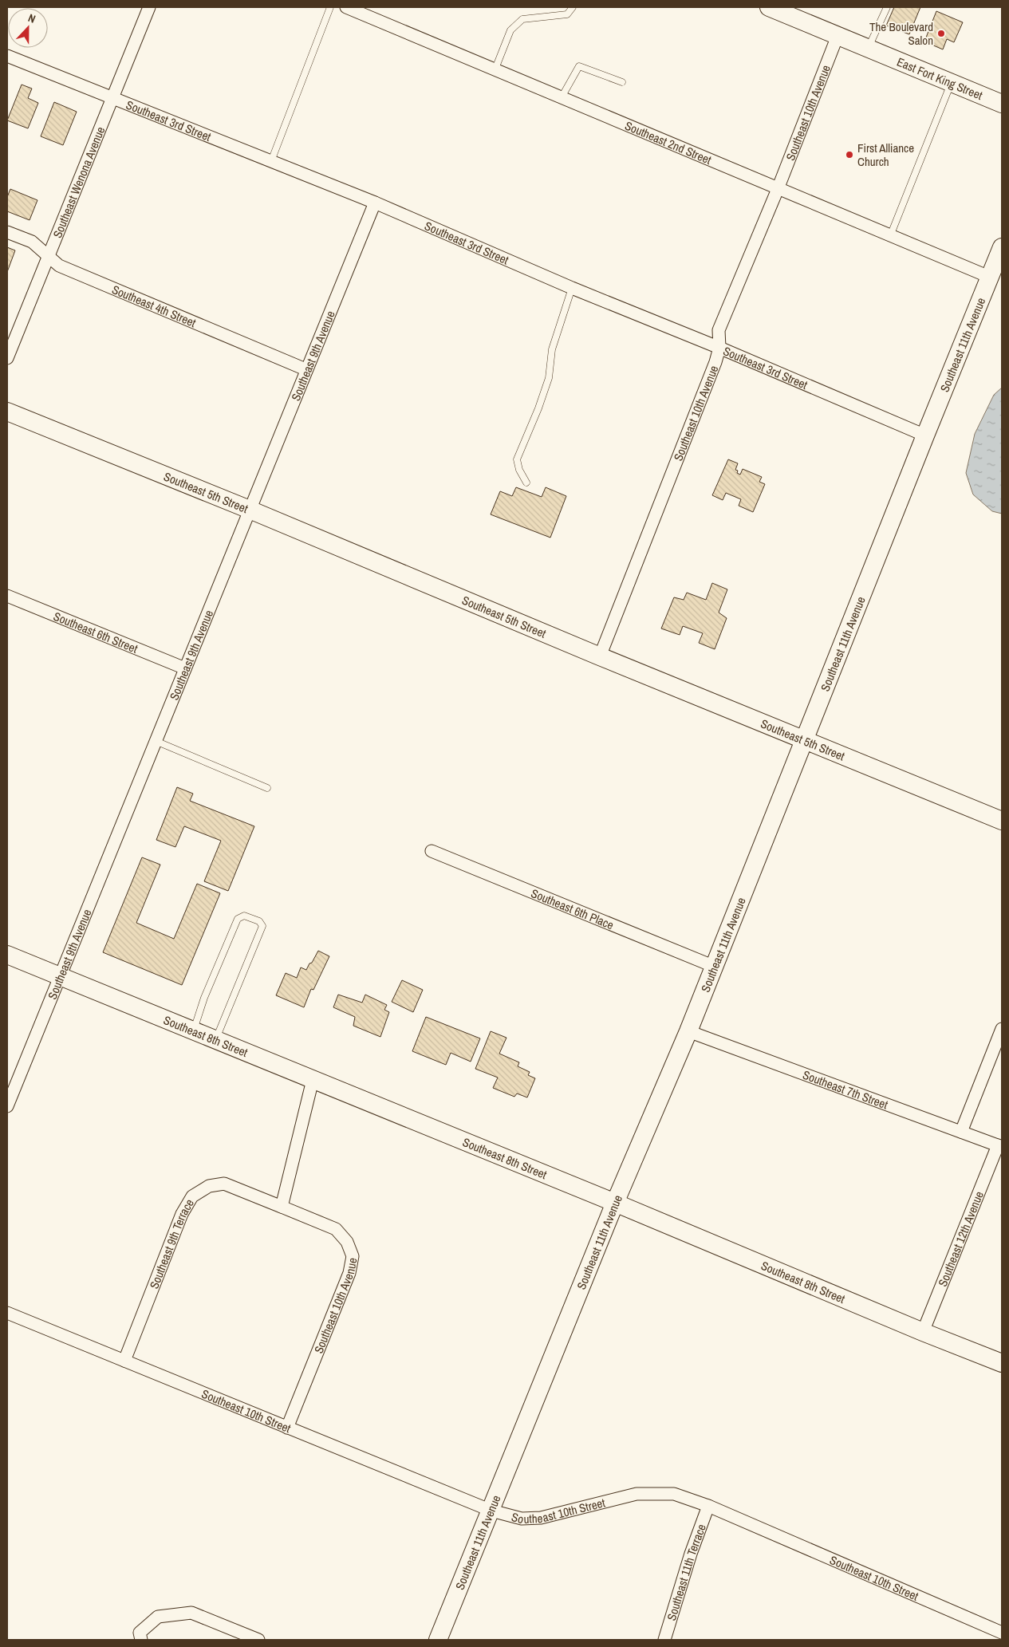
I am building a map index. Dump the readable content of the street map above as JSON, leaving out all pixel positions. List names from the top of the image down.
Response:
{
  "streets": {
    "street": [
      "East Fort King Street",
      "Southeast 10th Avenue",
      "Southeast 3rd Street",
      "Southeast 2nd Street",
      "Southeast Wenona Avenue",
      "Southeast 4th Street",
      "Southeast 11th Avenue",
      "Southeast 9th Avenue",
      "Southeast 5th Street",
      "Southeast 6th Street",
      "Southeast 6th Place",
      "Southeast 8th Street",
      "Southeast 7th Street",
      "Southeast 12th Avenue",
      "Southeast 9th Terrace",
      "Southeast 10th Street",
      "Southeast 11th Terrace"
    ]
  },
  "crossings": [
    ["East Fort King Street", "Southeast 10th Avenue"],
    ["Southeast 10th Avenue", "Southeast 3rd Street"],
    ["Southeast 10th Avenue", "Southeast 2nd Street"],
    ["Southeast 10th Avenue", "Southeast 5th Street"],
    ["Southeast 10th Avenue", "Southeast 9th Terrace"],
    ["Southeast 10th Avenue", "Southeast 10th Street"],
    ["Southeast 3rd Street", "Southeast Wenona Avenue"],
    ["Southeast 3rd Street", "Southeast 11th Avenue"],
    ["Southeast 3rd Street", "Southeast 9th Avenue"],
    ["Southeast 2nd Street", "Southeast 11th Avenue"],
    ["Southeast Wenona Avenue", "Southeast 4th Street"],
    ["Southeast 4th Street", "Southeast 9th Avenue"],
    ["Southeast 11th Avenue", "Southeast 5th Street"],
    ["Southeast 11th Avenue", "Southeast 6th Place"],
    ["Southeast 11th Avenue", "Southeast 8th Street"],
    ["Southeast 11th Avenue", "Southeast 7th Street"],
    ["Southeast 11th Avenue", "Southeast 10th Street"],
    ["Southeast 9th Avenue", "Southeast 5th Street"],
    ["Southeast 9th Avenue", "Southeast 6th Street"],
    ["Southeast 9th Avenue", "Southeast 8th Street"],
    ["Southeast 8th Street", "Southeast 12th Avenue"],
    ["Southeast 7th Street", "Southeast 12th Avenue"],
    ["Southeast 9th Terrace", "Southeast 10th Street"],
    ["Southeast 10th Street", "Southeast 11th Terrace"]
  ],
  "places": ["The Boulevard Salon", "First Alliance Church"],
  "north": "top"
}
